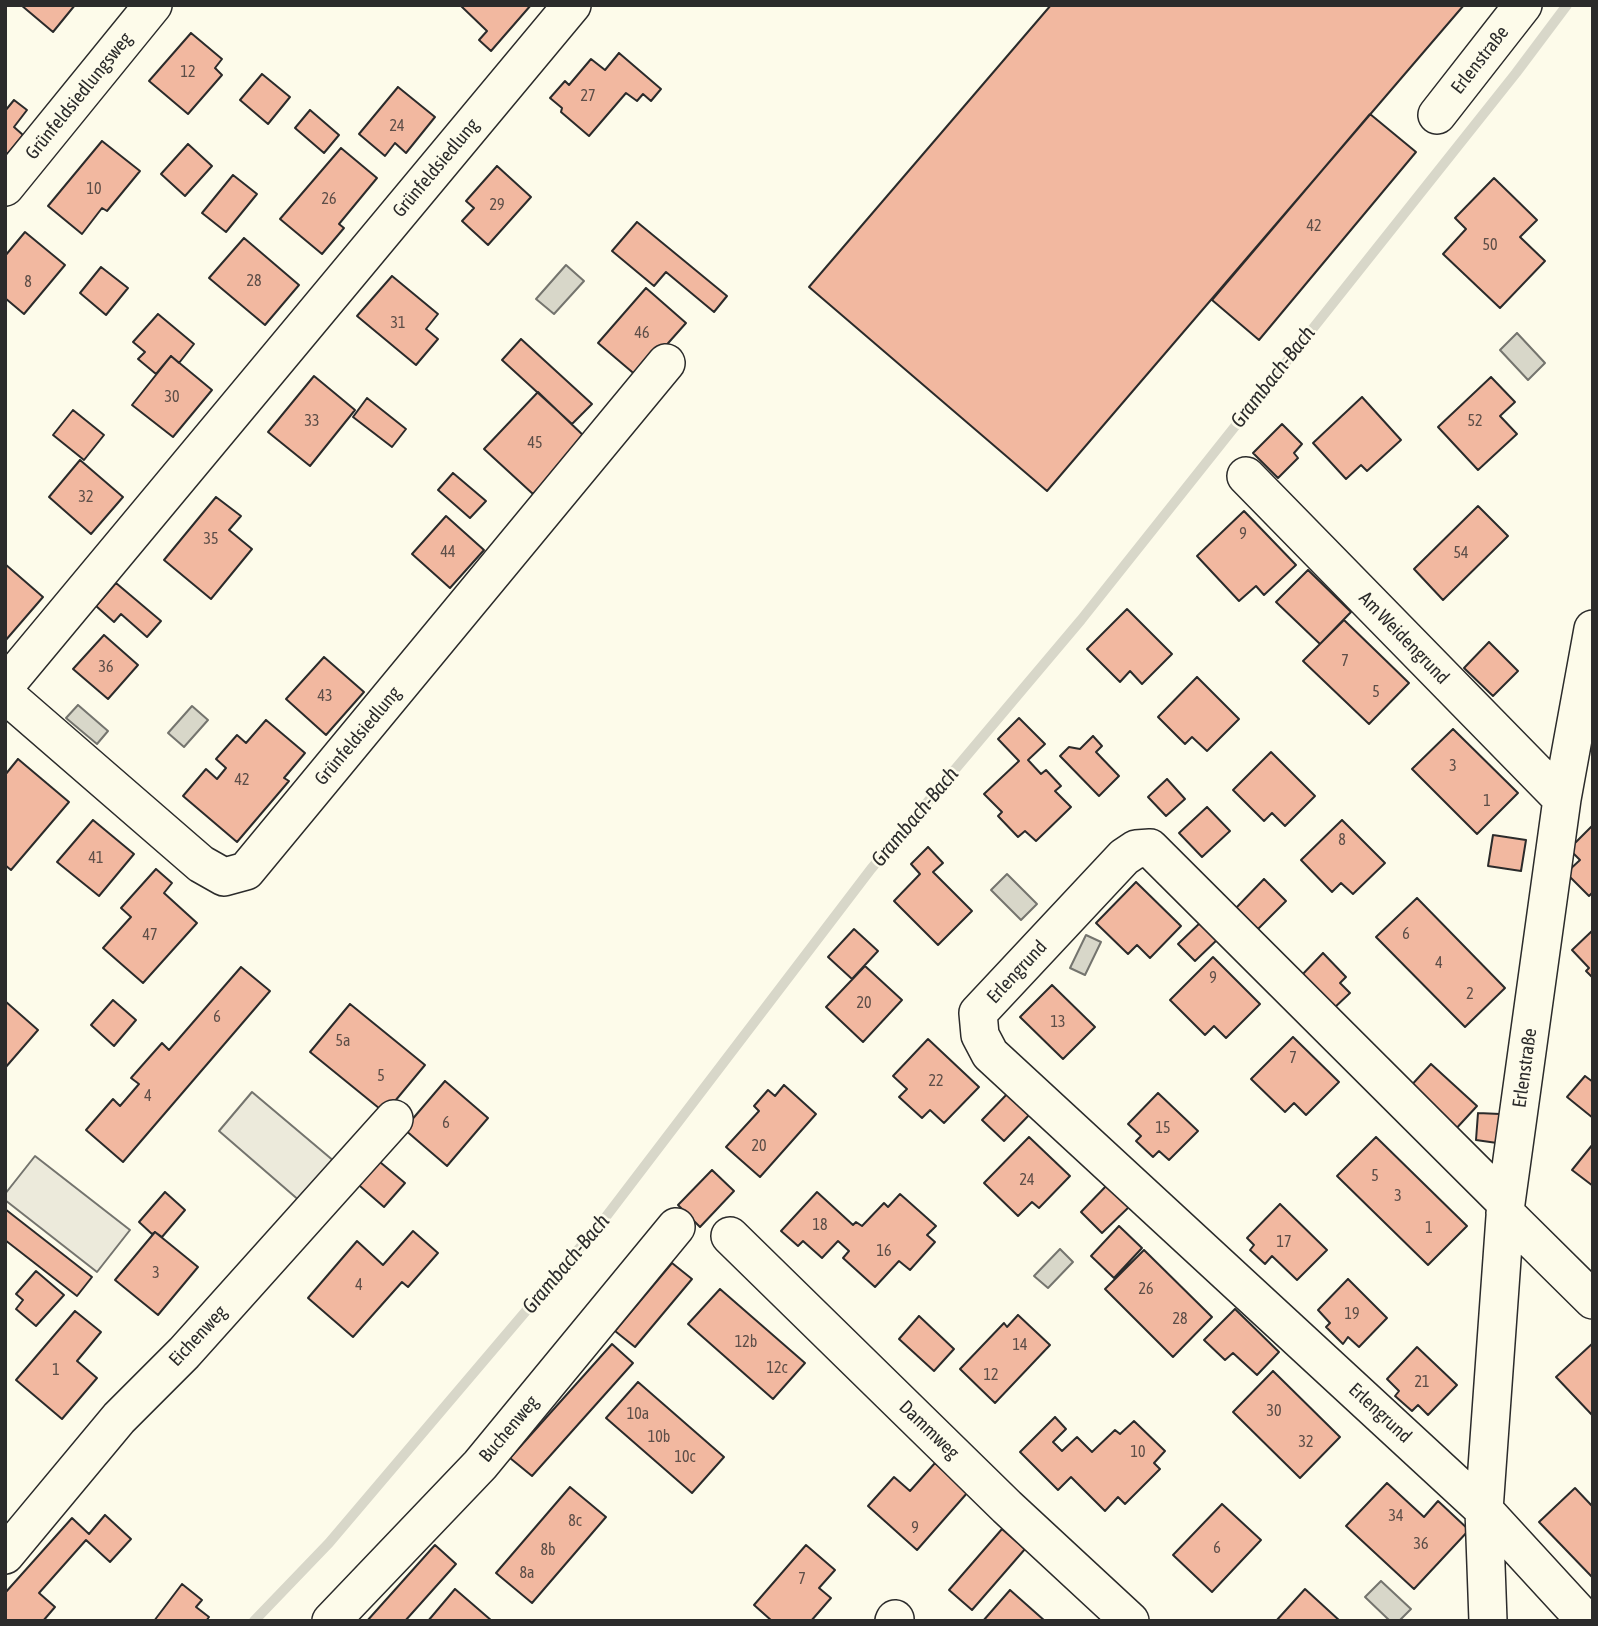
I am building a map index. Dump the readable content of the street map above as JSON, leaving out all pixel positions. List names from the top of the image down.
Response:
{
  "streets": {
    "street": [
      "Erlenstraße",
      "Grünfeldsiedlungsweg",
      "Grünfeldsiedlung",
      "Am Weidengrund",
      "Erlengrund",
      "Eichenweg",
      "Buchenweg",
      "Dammweg"
    ]
  },
  "crossings": [
    ["Erlenstraße", "Am Weidengrund"],
    ["Erlenstraße", "Erlengrund"]
  ],
  "water": ["Grambach-Bach"],
  "house_numbers": [
    "12",
    "27",
    "24",
    "10",
    "26",
    "29",
    "42",
    "50",
    "28",
    "8",
    "31",
    "46",
    "30",
    "33",
    "52",
    "45",
    "32",
    "9",
    "35",
    "44",
    "54",
    "7",
    "36",
    "5",
    "43",
    "3",
    "42",
    "1",
    "8",
    "41",
    "6",
    "47",
    "4",
    "9",
    "2",
    "20",
    "6",
    "13",
    "5a",
    "7",
    "5",
    "22",
    "4",
    "6",
    "15",
    "20",
    "5",
    "24",
    "3",
    "18",
    "1",
    "17",
    "16",
    "3",
    "4",
    "26",
    "19",
    "28",
    "12b",
    "14",
    "12c",
    "1",
    "12",
    "21",
    "30",
    "10a",
    "10b",
    "32",
    "10",
    "10c",
    "34",
    "8c",
    "9",
    "36",
    "6",
    "8b",
    "8a",
    "7"
  ]
}
